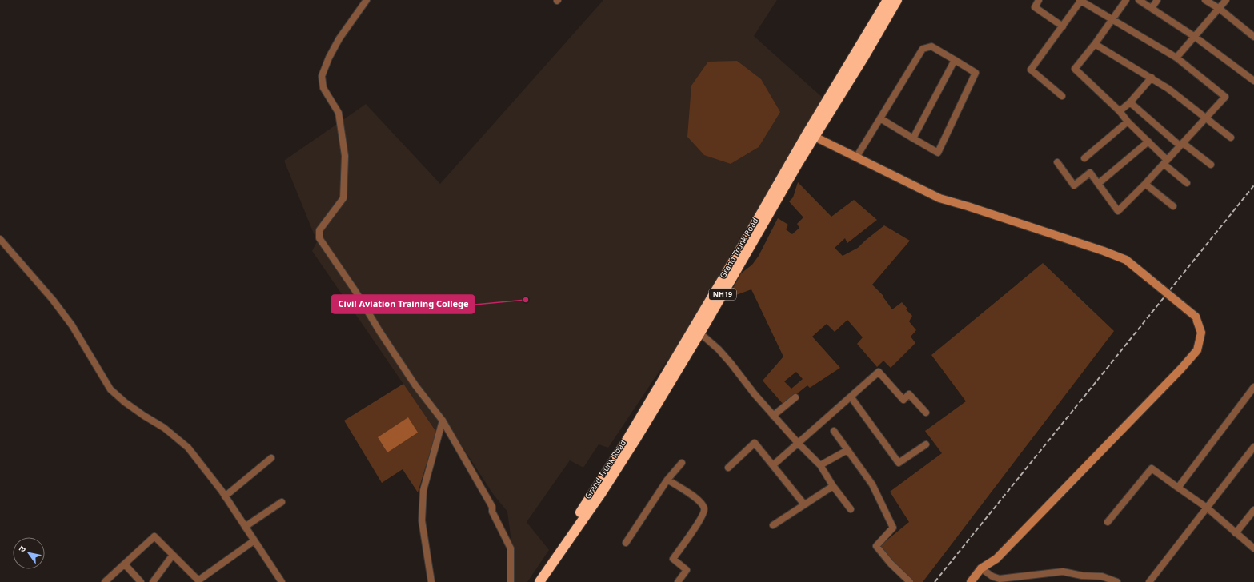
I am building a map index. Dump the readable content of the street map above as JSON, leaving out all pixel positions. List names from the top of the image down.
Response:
{
  "streets": {
    "highway": ["Grand Trunk Road", "NH19"]
  },
  "places": ["Civil Aviation Training College"],
  "north": "top left"
}
